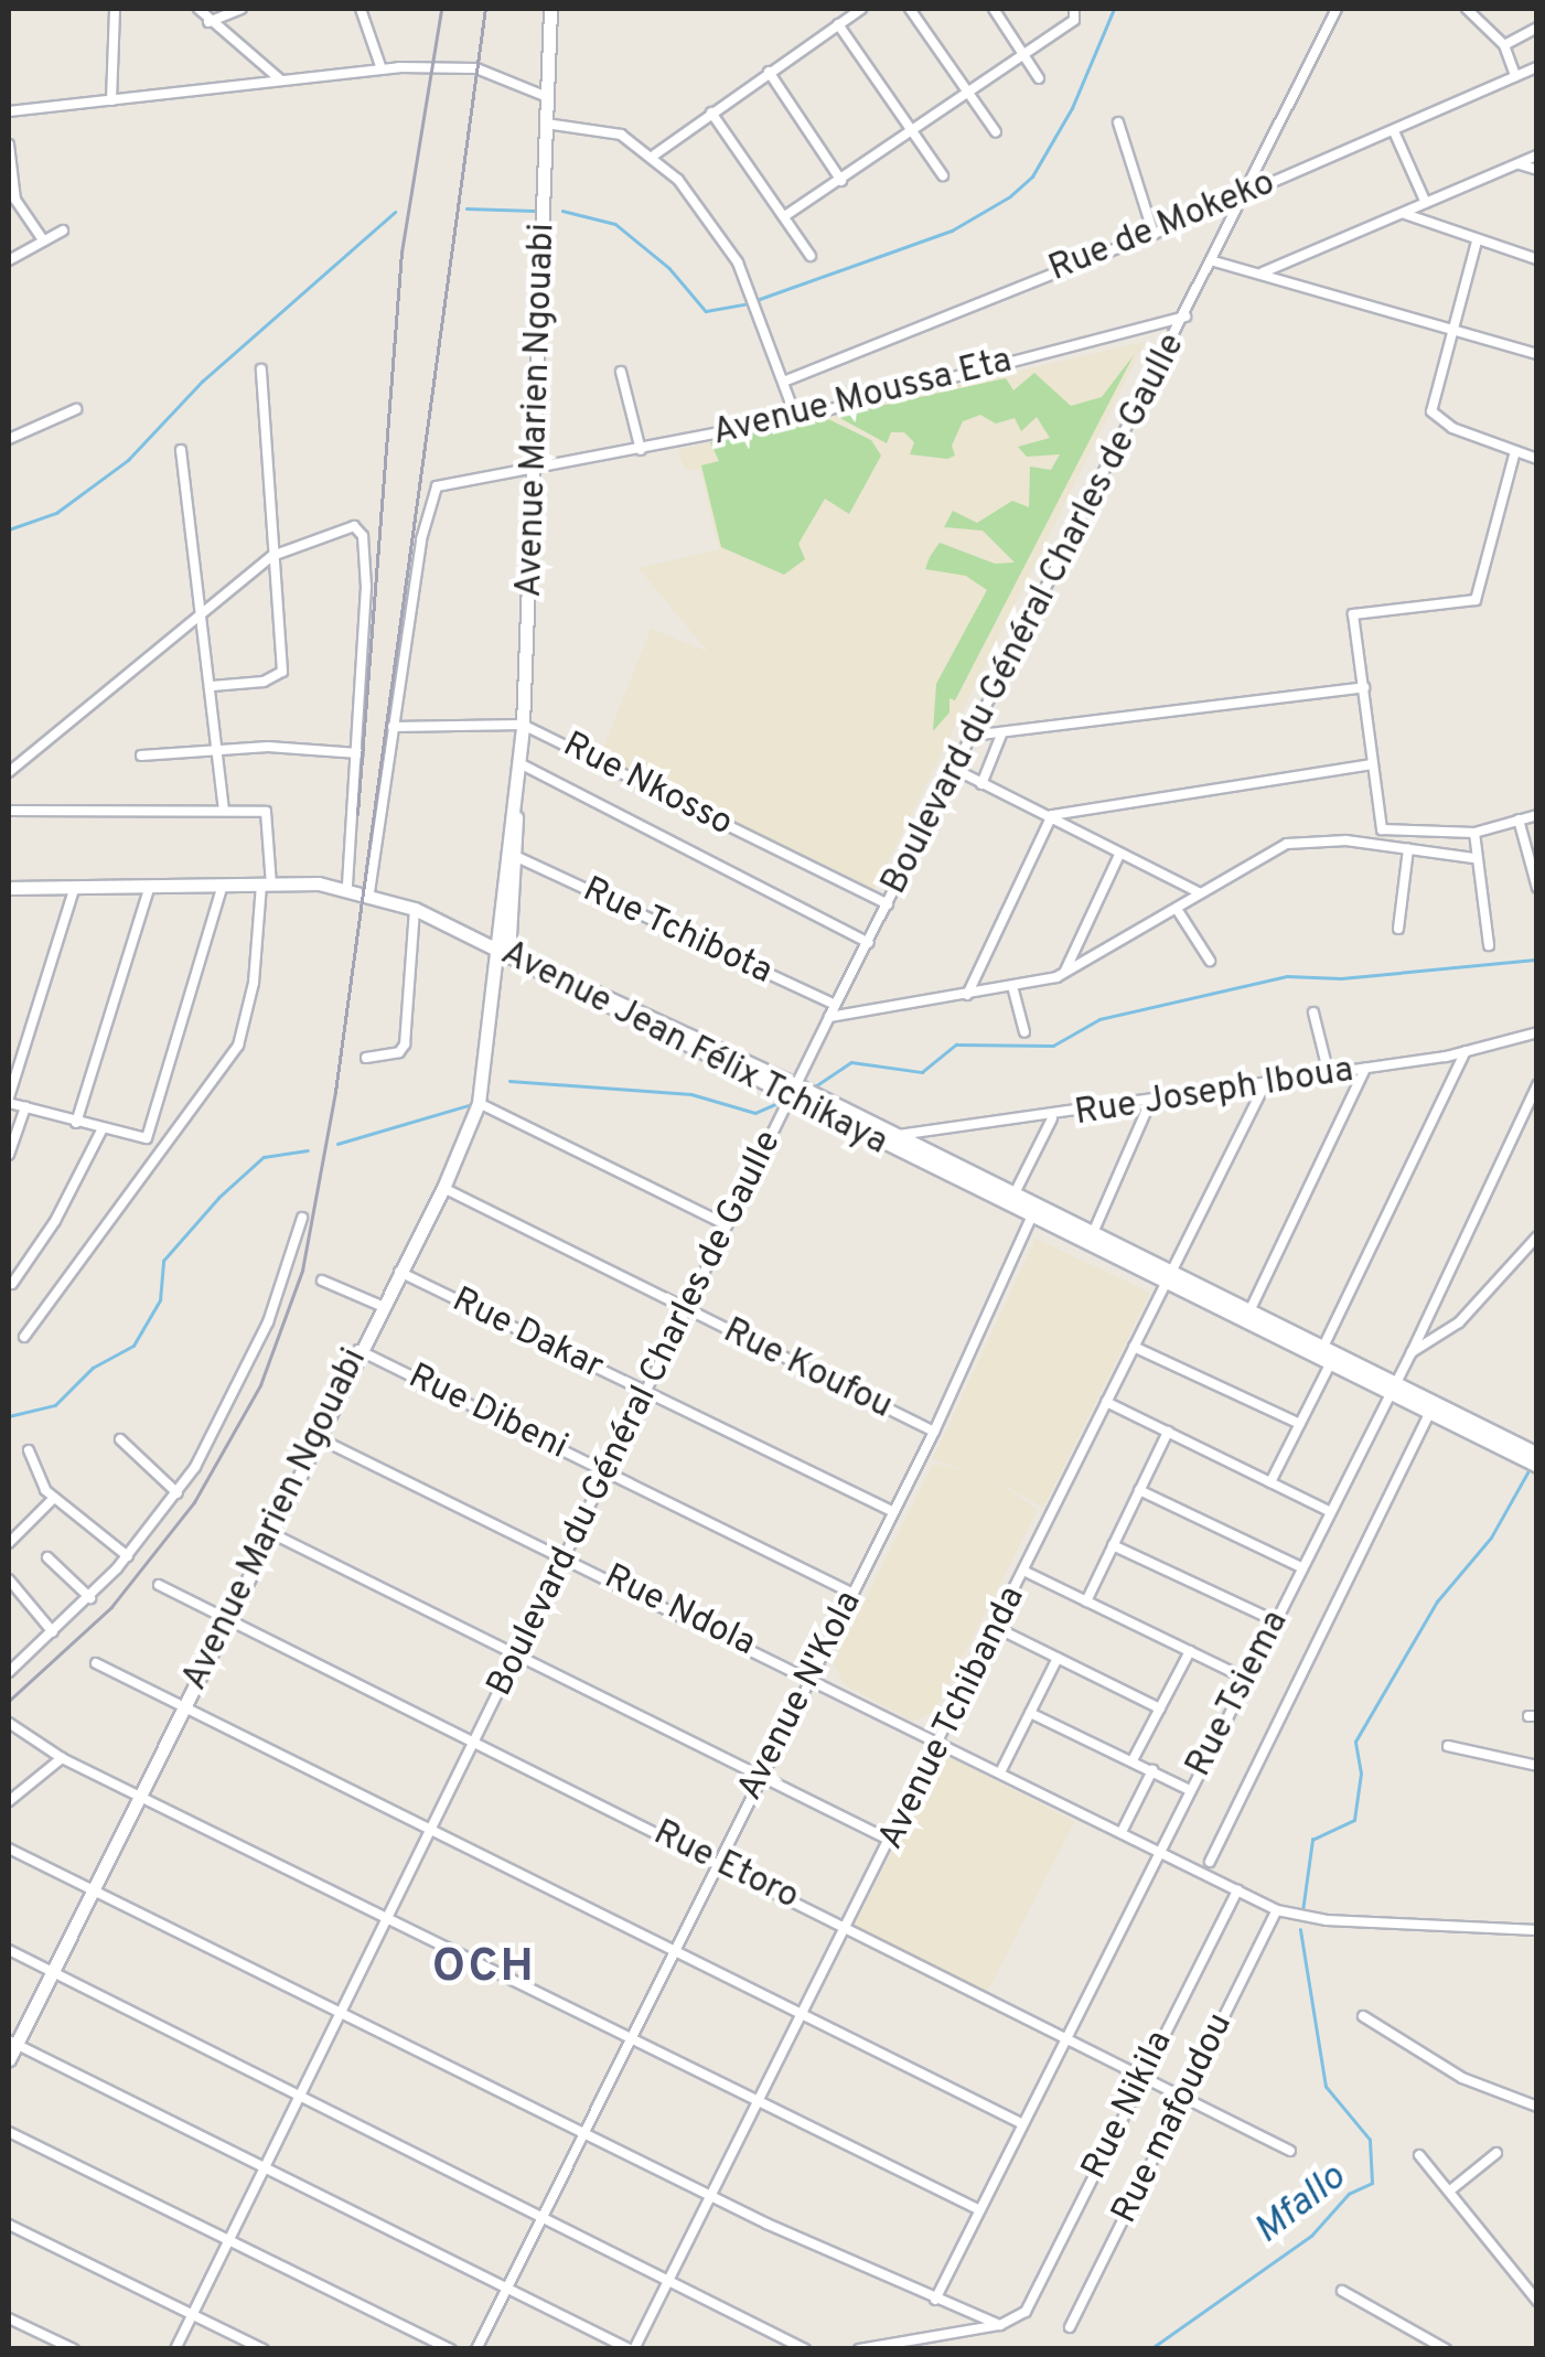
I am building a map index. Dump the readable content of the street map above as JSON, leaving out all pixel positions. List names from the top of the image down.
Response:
{
  "streets": {
    "street": [
      "Rue de Mokeko",
      "Avenue Moussa Eta",
      "Avenue Marien Ngouabi",
      "Boulevard du Général Charles de Gaulle",
      "Rue Nkosso",
      "Rue Tchibota",
      "Avenue Jean Félix Tchikaya",
      "Rue Joseph Iboua",
      "Rue Dakar",
      "Rue Koufou",
      "Rue Dibeni",
      "Rue Ndola",
      "Rue Tsiema",
      "Avenue N'Kola",
      "Avenue Tchibanda",
      "Rue Etoro",
      "Rue Nikila",
      "Rue mafoudou"
    ]
  },
  "crossings": [
    ["Rue de Mokeko", "Boulevard du Général Charles de Gaulle"],
    ["Avenue Moussa Eta", "Avenue Marien Ngouabi"],
    ["Avenue Moussa Eta", "Boulevard du Général Charles de Gaulle"],
    ["Avenue Moussa Eta", "Rue Nkosso"],
    ["Avenue Marien Ngouabi", "Rue Nkosso"],
    ["Avenue Marien Ngouabi", "Rue Tchibota"],
    ["Avenue Marien Ngouabi", "Avenue Jean Félix Tchikaya"],
    ["Avenue Marien Ngouabi", "Rue Dakar"],
    ["Avenue Marien Ngouabi", "Rue Koufou"],
    ["Avenue Marien Ngouabi", "Rue Dibeni"],
    ["Avenue Marien Ngouabi", "Rue Ndola"],
    ["Avenue Marien Ngouabi", "Rue Etoro"],
    ["Boulevard du Général Charles de Gaulle", "Rue Nkosso"],
    ["Boulevard du Général Charles de Gaulle", "Rue Tchibota"],
    ["Boulevard du Général Charles de Gaulle", "Avenue Jean Félix Tchikaya"],
    ["Boulevard du Général Charles de Gaulle", "Rue Dakar"],
    ["Boulevard du Général Charles de Gaulle", "Rue Koufou"],
    ["Boulevard du Général Charles de Gaulle", "Rue Dibeni"],
    ["Boulevard du Général Charles de Gaulle", "Rue Ndola"],
    ["Boulevard du Général Charles de Gaulle", "Rue Etoro"],
    ["Avenue Jean Félix Tchikaya", "Rue Joseph Iboua"],
    ["Avenue Jean Félix Tchikaya", "Rue Tsiema"],
    ["Avenue Jean Félix Tchikaya", "Avenue N'Kola"],
    ["Avenue Jean Félix Tchikaya", "Avenue Tchibanda"],
    ["Rue Joseph Iboua", "Avenue Tchibanda"],
    ["Rue Dakar", "Avenue N'Kola"],
    ["Rue Koufou", "Avenue N'Kola"],
    ["Rue Dibeni", "Avenue N'Kola"],
    ["Rue Ndola", "Rue Tsiema"],
    ["Rue Ndola", "Avenue N'Kola"],
    ["Rue Ndola", "Avenue Tchibanda"],
    ["Rue Ndola", "Rue Nikila"],
    ["Rue Ndola", "Rue mafoudou"],
    ["Rue Tsiema", "Rue Etoro"],
    ["Avenue N'Kola", "Rue Etoro"],
    ["Avenue Tchibanda", "Rue Etoro"],
    ["Rue Etoro", "Rue Nikila"],
    ["Rue Etoro", "Rue mafoudou"]
  ],
  "districts": ["OCH"],
  "water": ["Mfallo"]
}
